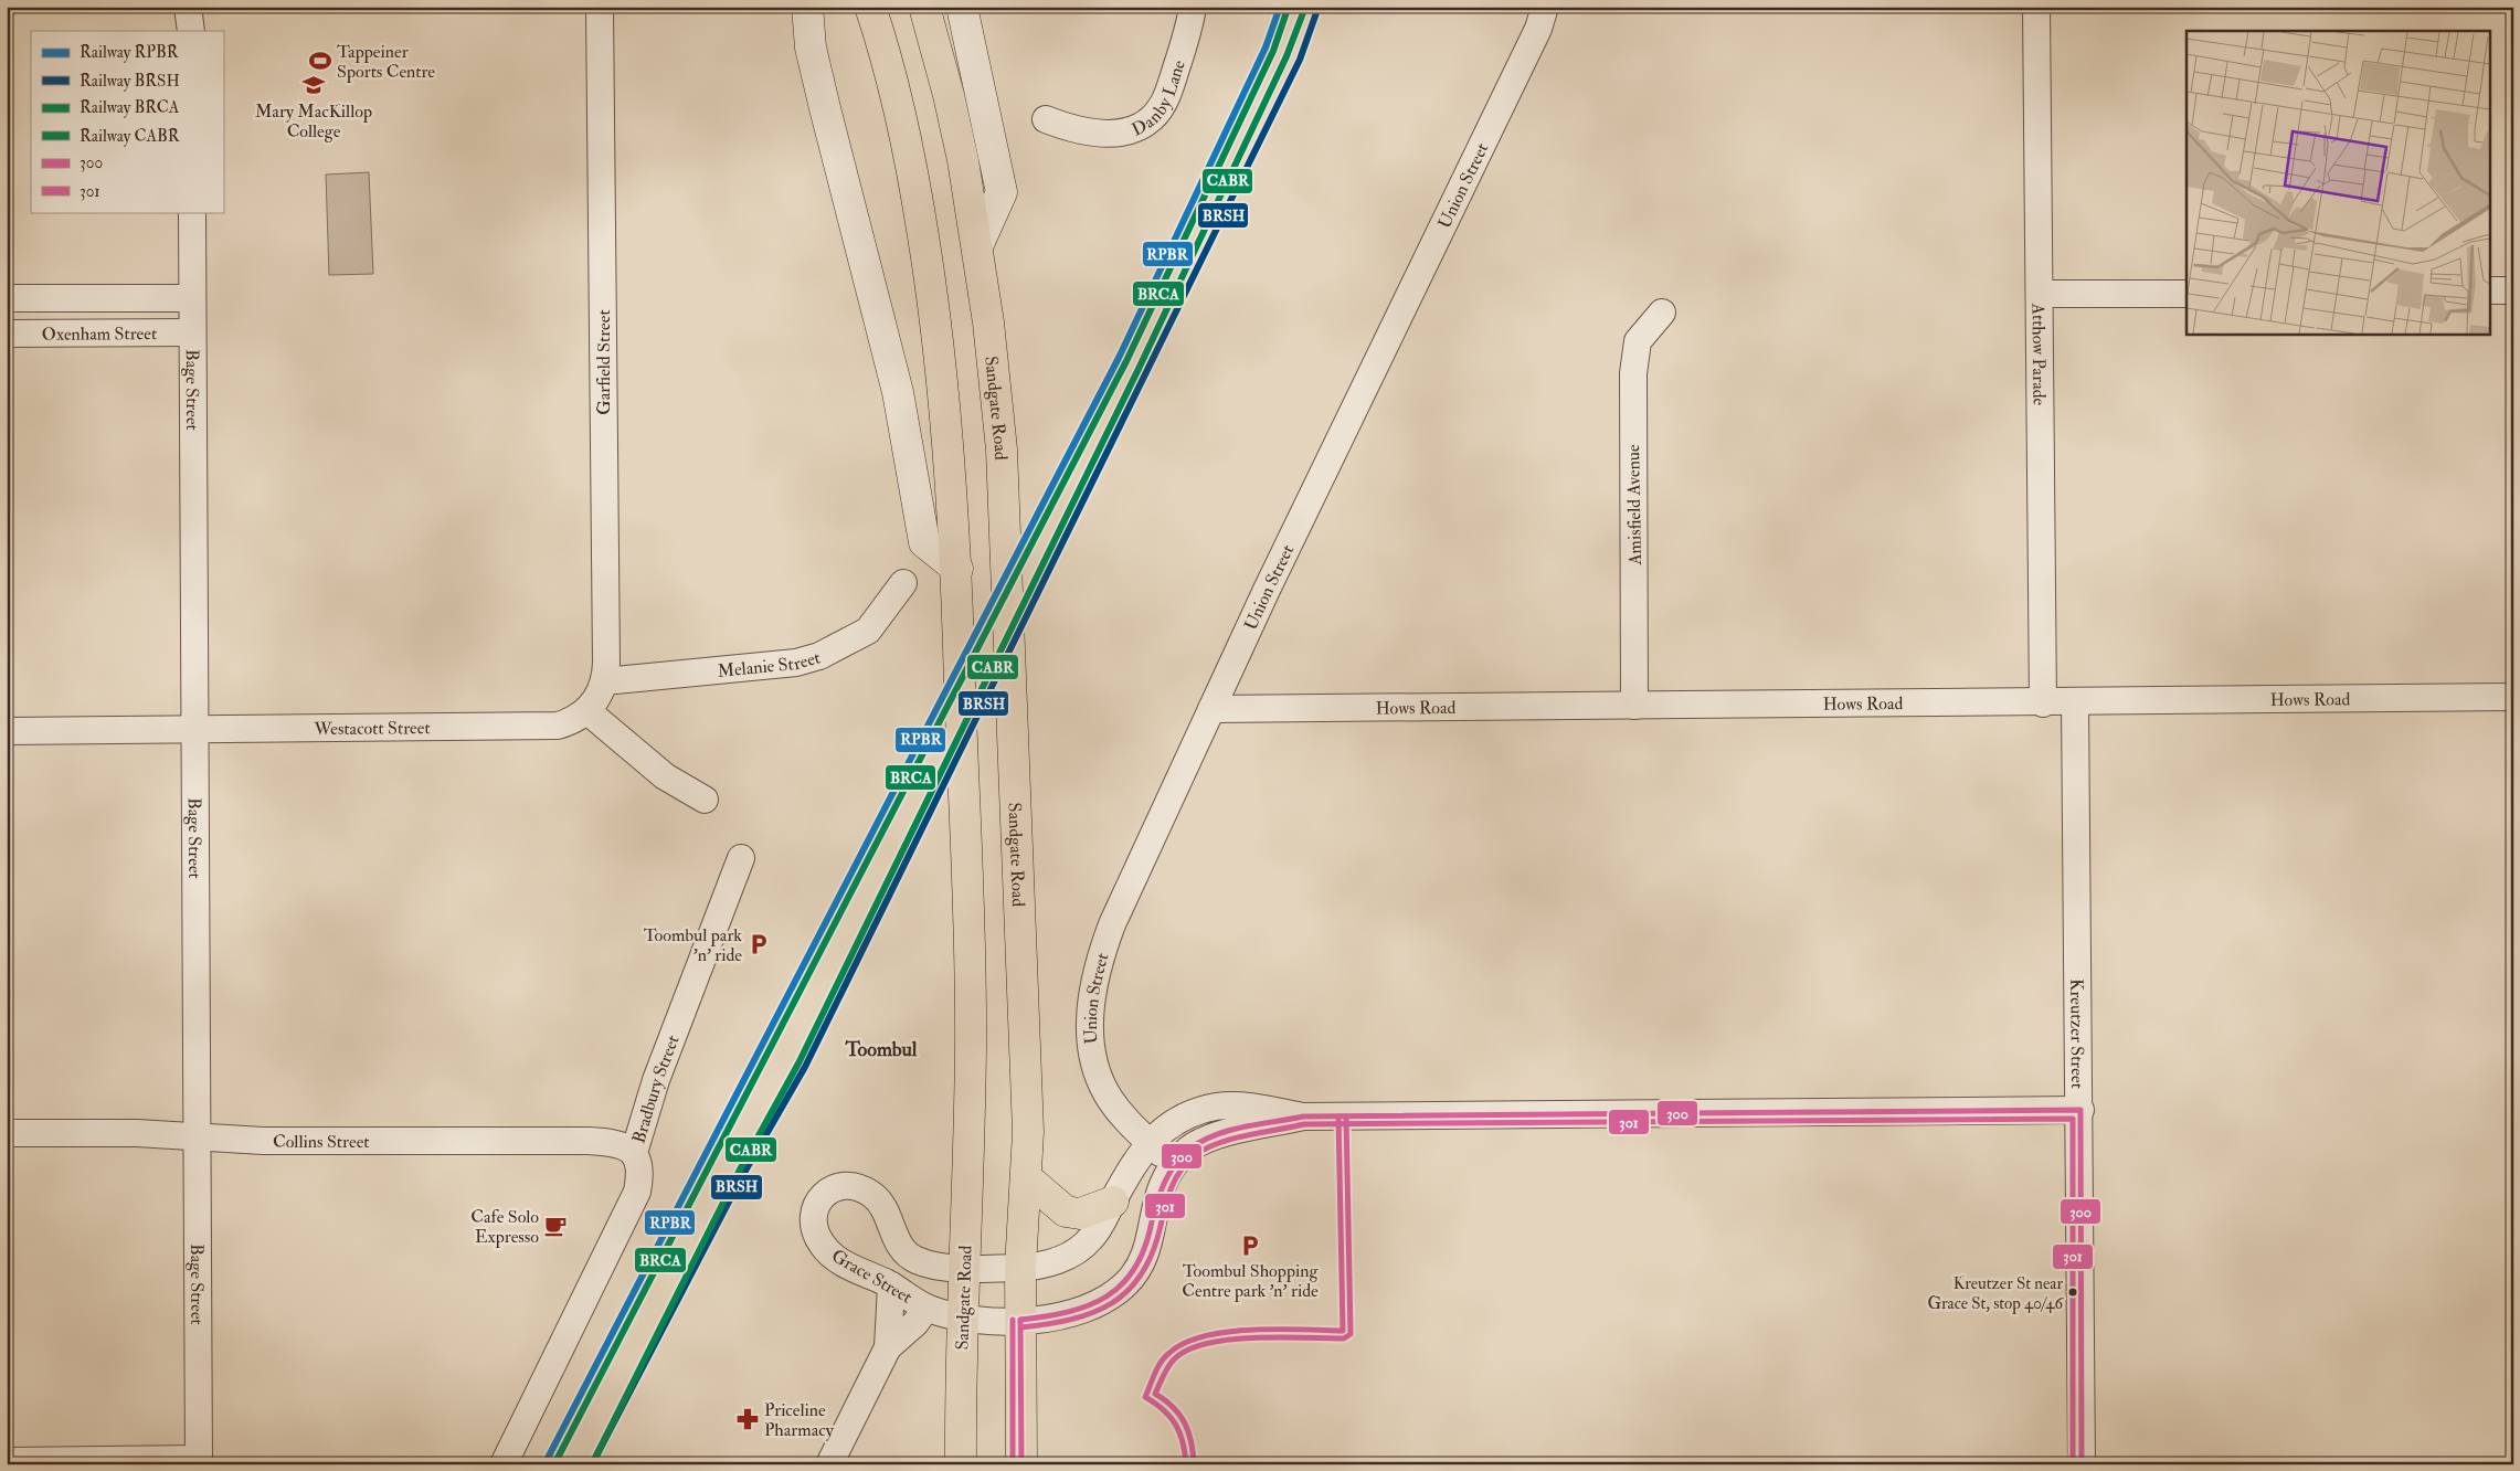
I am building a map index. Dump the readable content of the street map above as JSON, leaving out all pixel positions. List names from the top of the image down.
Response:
{
  "streets": {
    "highway": ["Sandgate Road"],
    "street": [
      "Danby Lane",
      "Union Street",
      "Oxenham Street",
      "Atthow Parade",
      "Garfield Street",
      "Bage Street",
      "Amisfield Avenue",
      "Melanie Street",
      "Hows Road",
      "Westacott Street",
      "Kreutzer Street",
      "Bradbury Street",
      "Collins Street",
      "Grace Street"
    ]
  },
  "crossings": [
    ["Union Street", "Hows Road"],
    ["Union Street", "Grace Street"],
    ["Oxenham Street", "Bage Street"],
    ["Atthow Parade", "Hows Road"],
    ["Garfield Street", "Melanie Street"],
    ["Garfield Street", "Westacott Street"],
    ["Bage Street", "Westacott Street"],
    ["Bage Street", "Collins Street"],
    ["Sandgate Road", "Grace Street"],
    ["Amisfield Avenue", "Hows Road"],
    ["Hows Road", "Kreutzer Street"],
    ["Kreutzer Street", "Grace Street"],
    ["Bradbury Street", "Collins Street"]
  ],
  "districts": ["Toombul"],
  "places": {
    "sports": ["Tappeiner Sports Centre"],
    "school or university": ["Mary MacKillop College"],
    "parking": ["Toombul park 'n' ride", "Toombul Shopping Centre park 'n' ride"],
    "cafe": ["Cafe Solo Expresso"],
    "other": ["Kreutzer St near Grace St, stop 40/46"],
    "pharmacy": ["Priceline Pharmacy"]
  },
  "lines": [
    "rail line RPBR",
    "rail line BRSH",
    "rail line BRCA",
    "rail line CABR",
    "transit line 300",
    "transit line 301"
  ],
  "legend": [
    "Railway RPBR",
    "Railway BRSH",
    "Railway BRCA",
    "Railway CABR",
    "300",
    "301"
  ]
}
